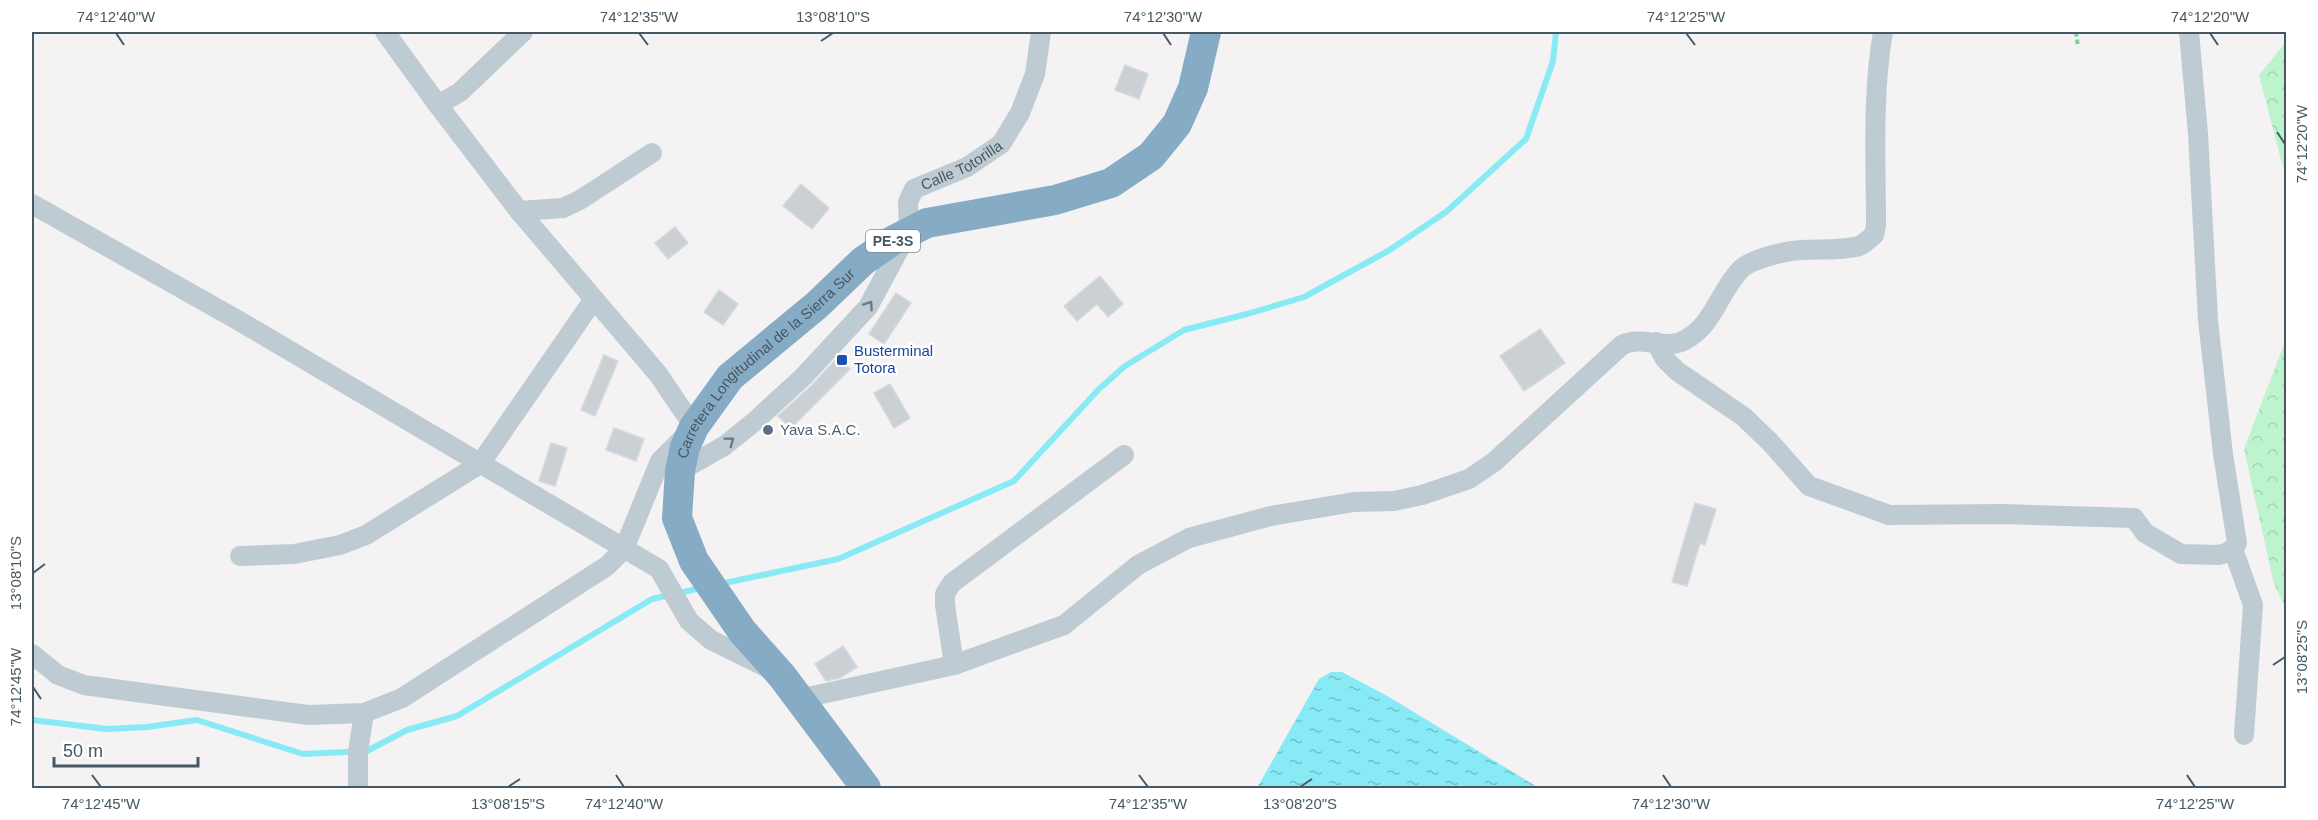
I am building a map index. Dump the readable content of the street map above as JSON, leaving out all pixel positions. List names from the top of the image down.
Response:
{
  "streets": {
    "highway": ["PE-3S", "Carretera Longitudinal de la Sierra Sur"],
    "street": ["Calle Totorilla"]
  },
  "crossings": [
    ["Calle Totorilla", "Carretera Longitudinal de la Sierra Sur"]
  ],
  "places": {
    "transit": ["Busterminal Totora"],
    "other": ["Yava S.A.C."]
  },
  "scale_bar": "50 m",
  "coordinates": [
    "74°12'40\"W",
    "74°12'35\"W",
    "13°08'10\"S",
    "74°12'30\"W",
    "74°12'25\"W",
    "74°12'20\"W",
    "13°08'25\"S",
    "74°12'45\"W",
    "13°08'15\"S",
    "13°08'20\"S"
  ]
}
